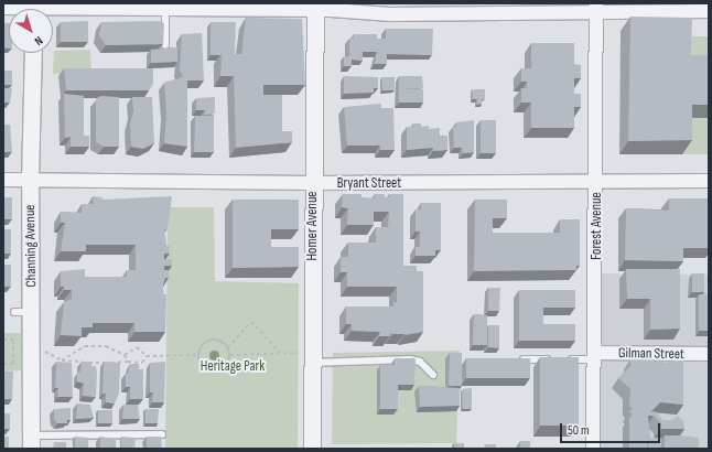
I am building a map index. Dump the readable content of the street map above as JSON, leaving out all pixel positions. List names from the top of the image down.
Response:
{
  "streets": {
    "street": [
      "Bryant Street",
      "Homer Avenue",
      "Forest Avenue",
      "Channing Avenue",
      "Gilman Street"
    ]
  },
  "crossings": [
    ["Bryant Street", "Homer Avenue"],
    ["Bryant Street", "Forest Avenue"],
    ["Bryant Street", "Channing Avenue"],
    ["Forest Avenue", "Gilman Street"]
  ],
  "parks": ["Heritage Park"],
  "scale_bar": "50 m",
  "north": "bottom right"
}
